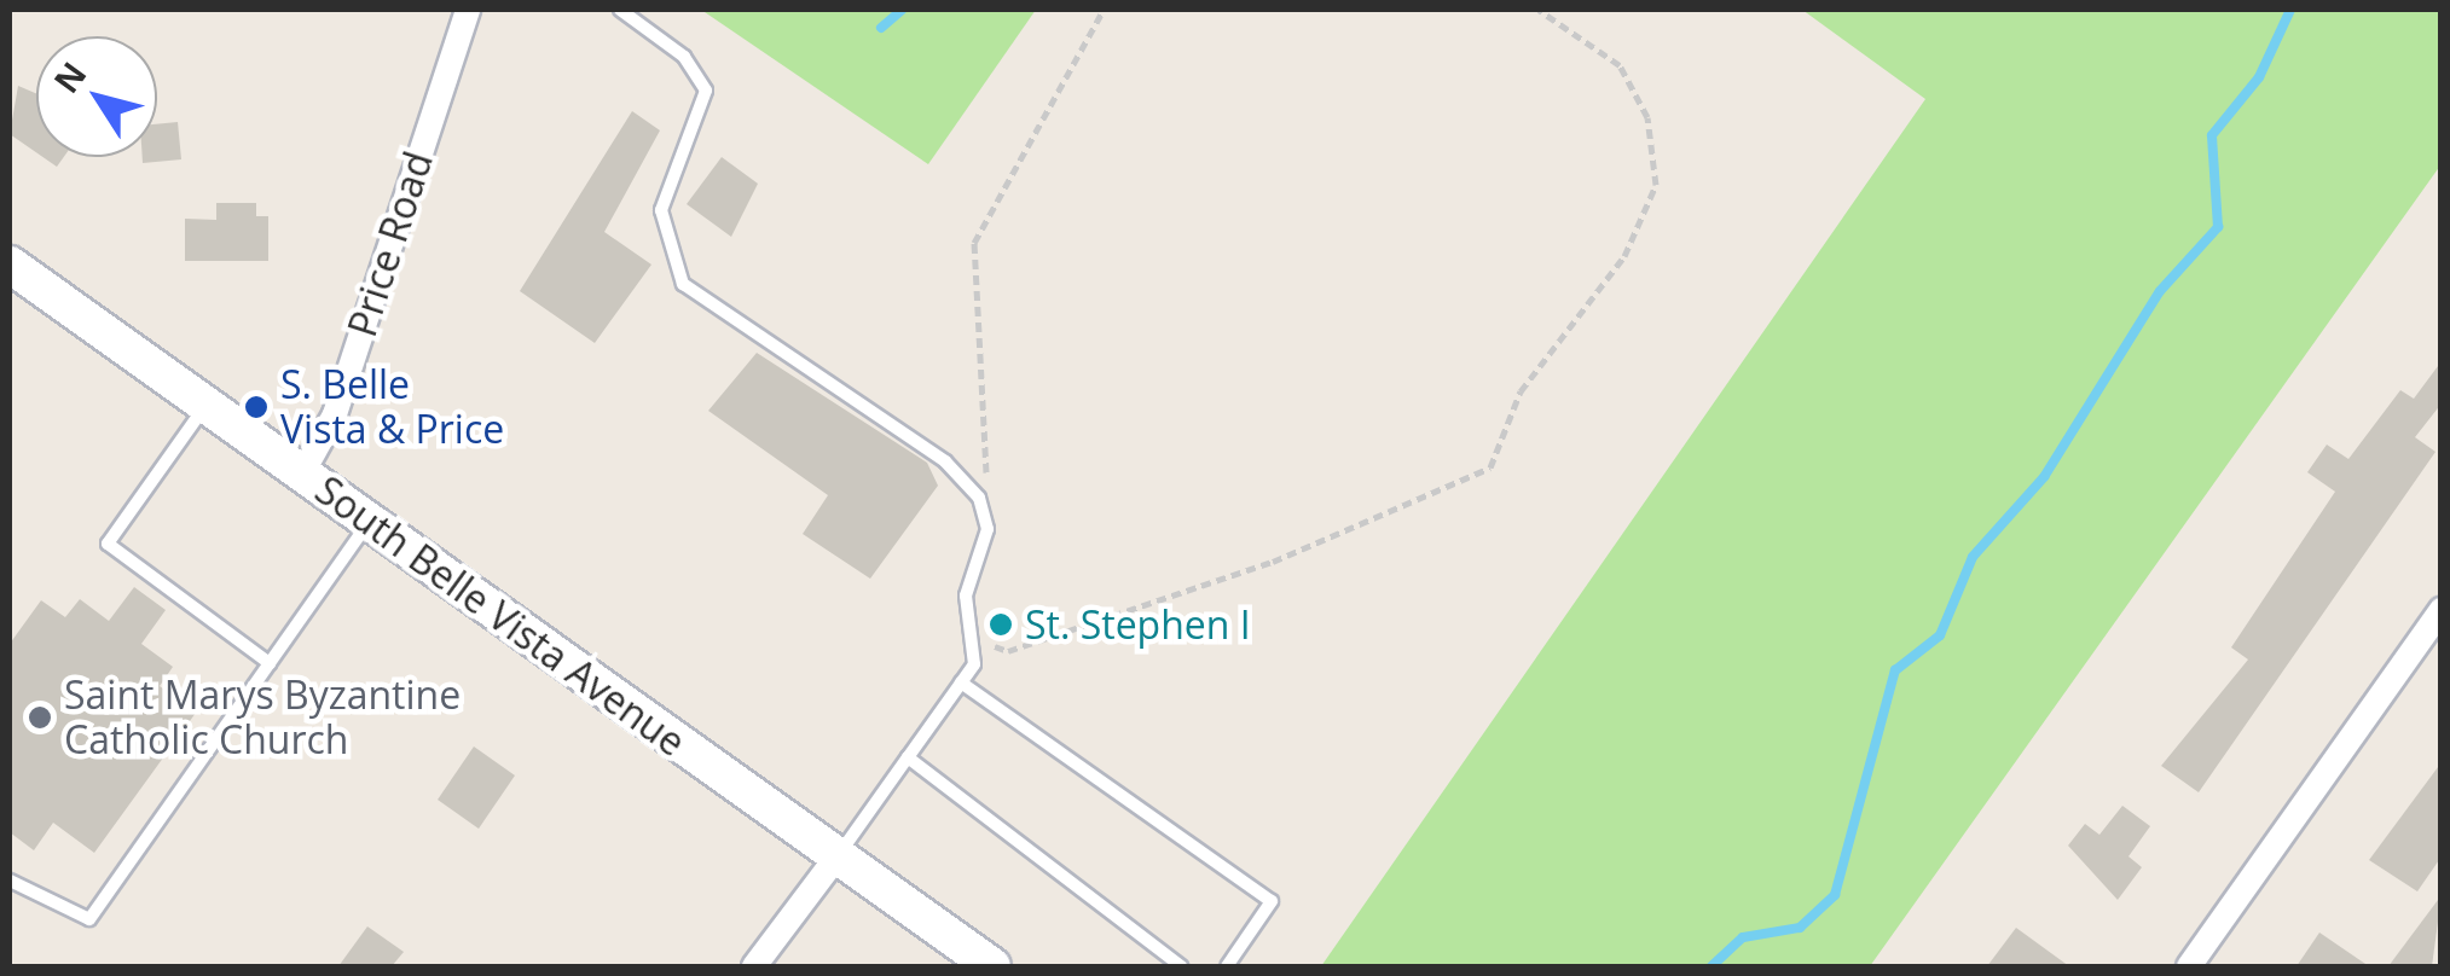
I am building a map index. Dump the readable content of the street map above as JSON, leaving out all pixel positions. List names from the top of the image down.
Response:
{
  "streets": {
    "street": ["Price Road", "South Belle Vista Avenue"]
  },
  "crossings": [
    ["Price Road", "South Belle Vista Avenue"]
  ],
  "places": ["S. Belle Vista & Price", "St. Stephen I", "Saint Marys Byzantine Catholic Church"],
  "north": "top left"
}
